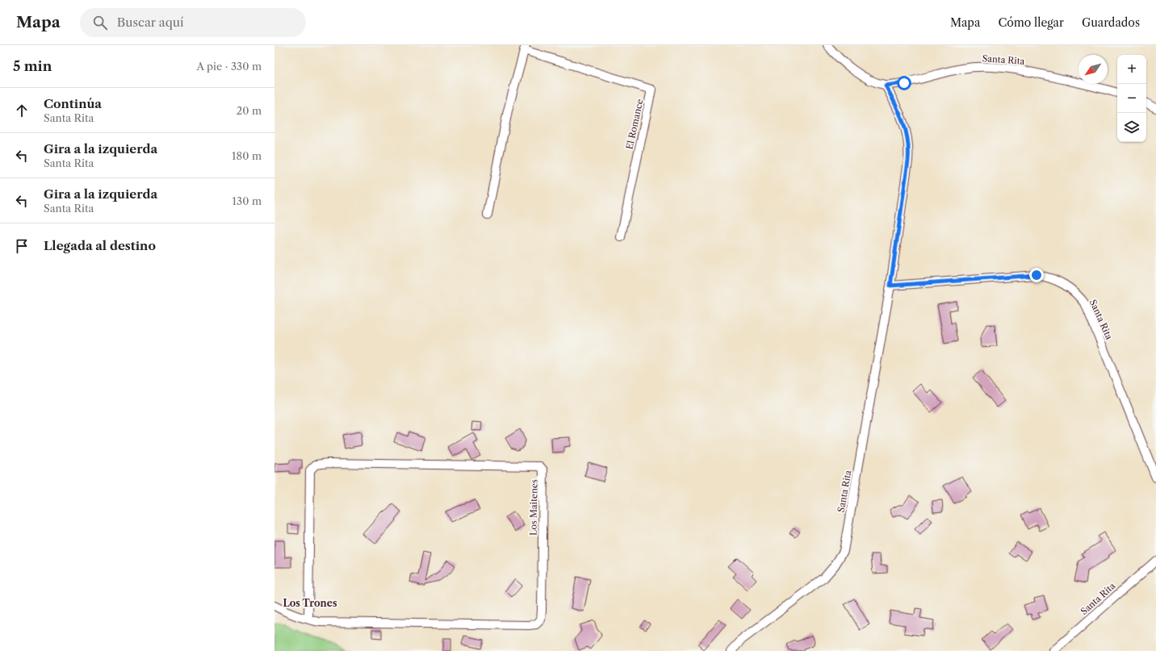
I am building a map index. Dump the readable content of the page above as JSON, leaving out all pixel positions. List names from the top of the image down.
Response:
{
  "streets": {
    "street": ["Santa Rita", "El Romance", "Los Maitenes"]
  },
  "districts": ["Los Trones"],
  "north": "bottom left",
  "page": {
    "header": "Mapa",
    "search": "Buscar aquí",
    "nav": ["Mapa", "Cómo llegar", "Guardados"],
    "heading": ["5 min", "A pie · 330 m"],
    "map_buttons": ["+", "−"],
    "list": [
      ["Continúa", "Santa Rita", "20 m"],
      ["Gira a la izquierda", "Santa Rita", "180 m"],
      ["Gira a la izquierda", "Santa Rita", "130 m"],
      "Llegada al destino"
    ]
  }
}
